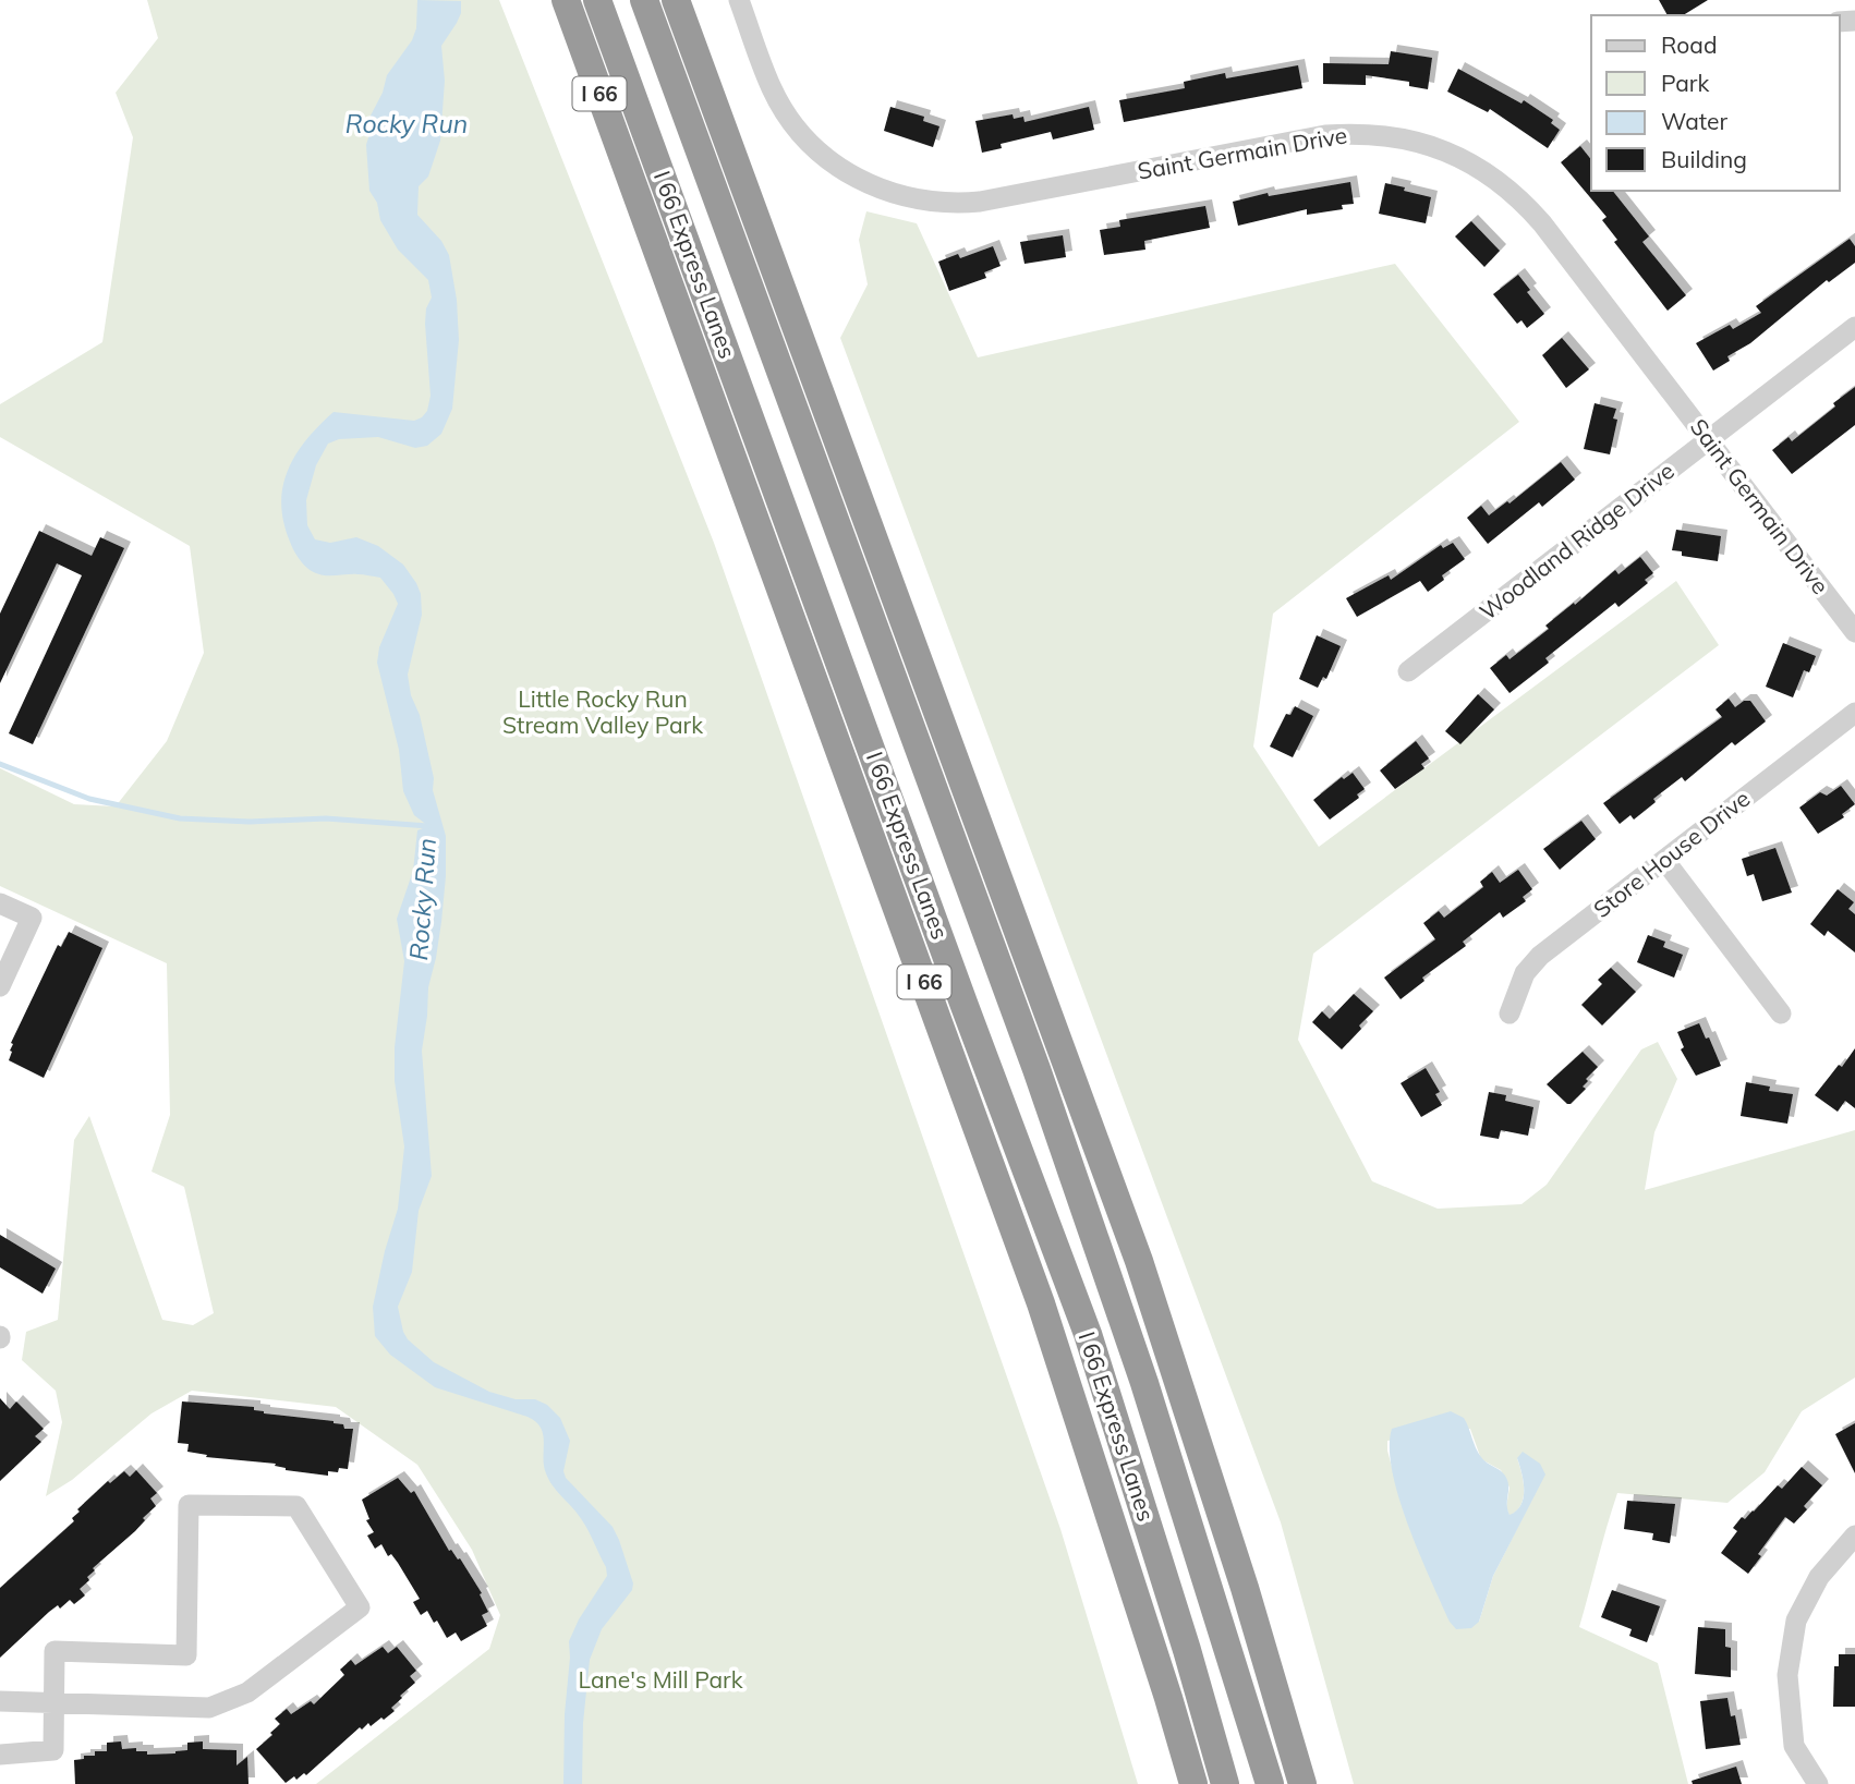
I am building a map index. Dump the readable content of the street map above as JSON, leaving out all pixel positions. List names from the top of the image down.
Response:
{
  "streets": {
    "highway": ["I 66", "I 66 Express Lanes"],
    "street": ["Saint Germain Drive", "Woodland Ridge Drive", "Store House Drive"]
  },
  "crossings": [
    ["Saint Germain Drive", "Woodland Ridge Drive"]
  ],
  "water": ["Rocky Run"],
  "parks": ["Little Rocky Run Stream Valley Park", "Lane's Mill Park"],
  "legend": [
    "Road",
    "Park",
    "Water",
    "Building"
  ]
}
